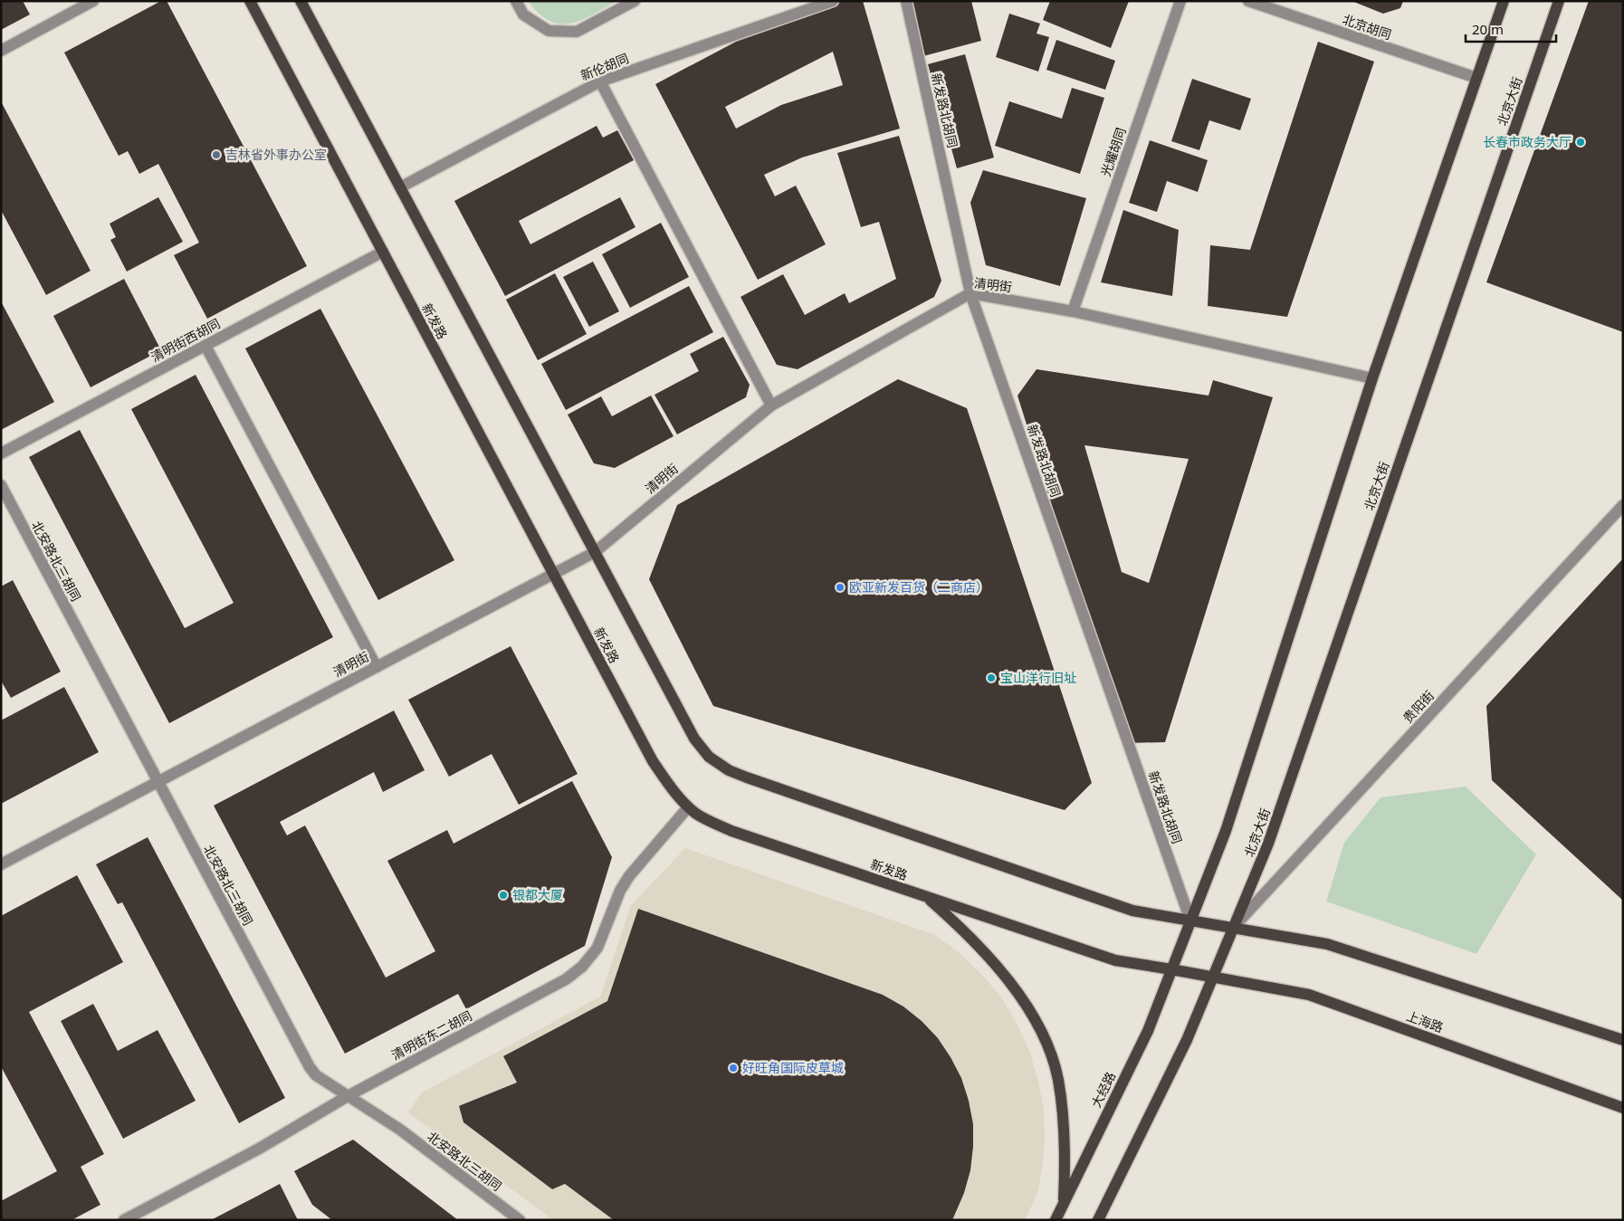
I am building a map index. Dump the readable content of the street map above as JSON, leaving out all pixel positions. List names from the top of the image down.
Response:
{
  "streets": {
    "main road": [
      "北京大街",
      "新发路",
      "上海路",
      "大经路"
    ],
    "street": [
      "北京胡同",
      "新伦胡同",
      "新发路北胡同",
      "光耀胡同",
      "清明街",
      "清明街西胡同",
      "北安路北三胡同",
      "贵阳街",
      "清明街东二胡同"
    ]
  },
  "crossings": [
    ["北京大街", "新发路"],
    ["北京大街", "贵阳街"],
    ["北京大街", "上海路"],
    ["新发路北胡同", "清明街"],
    ["光耀胡同", "清明街"],
    ["清明街", "新发路"],
    ["清明街", "北安路北三胡同"],
    ["新发路", "清明街西胡同"],
    ["新发路", "上海路"],
    ["新发路", "清明街东二胡同"],
    ["新发路", "大经路"],
    ["北安路北三胡同", "清明街东二胡同"]
  ],
  "places": [
    "长春市政务大厅",
    "吉林省外事办公室",
    "欧亚新发百货（二商店）",
    "宝山洋行旧址",
    "银都大厦",
    "好旺角国际皮草城"
  ],
  "scale_bar": "20 m"
}
